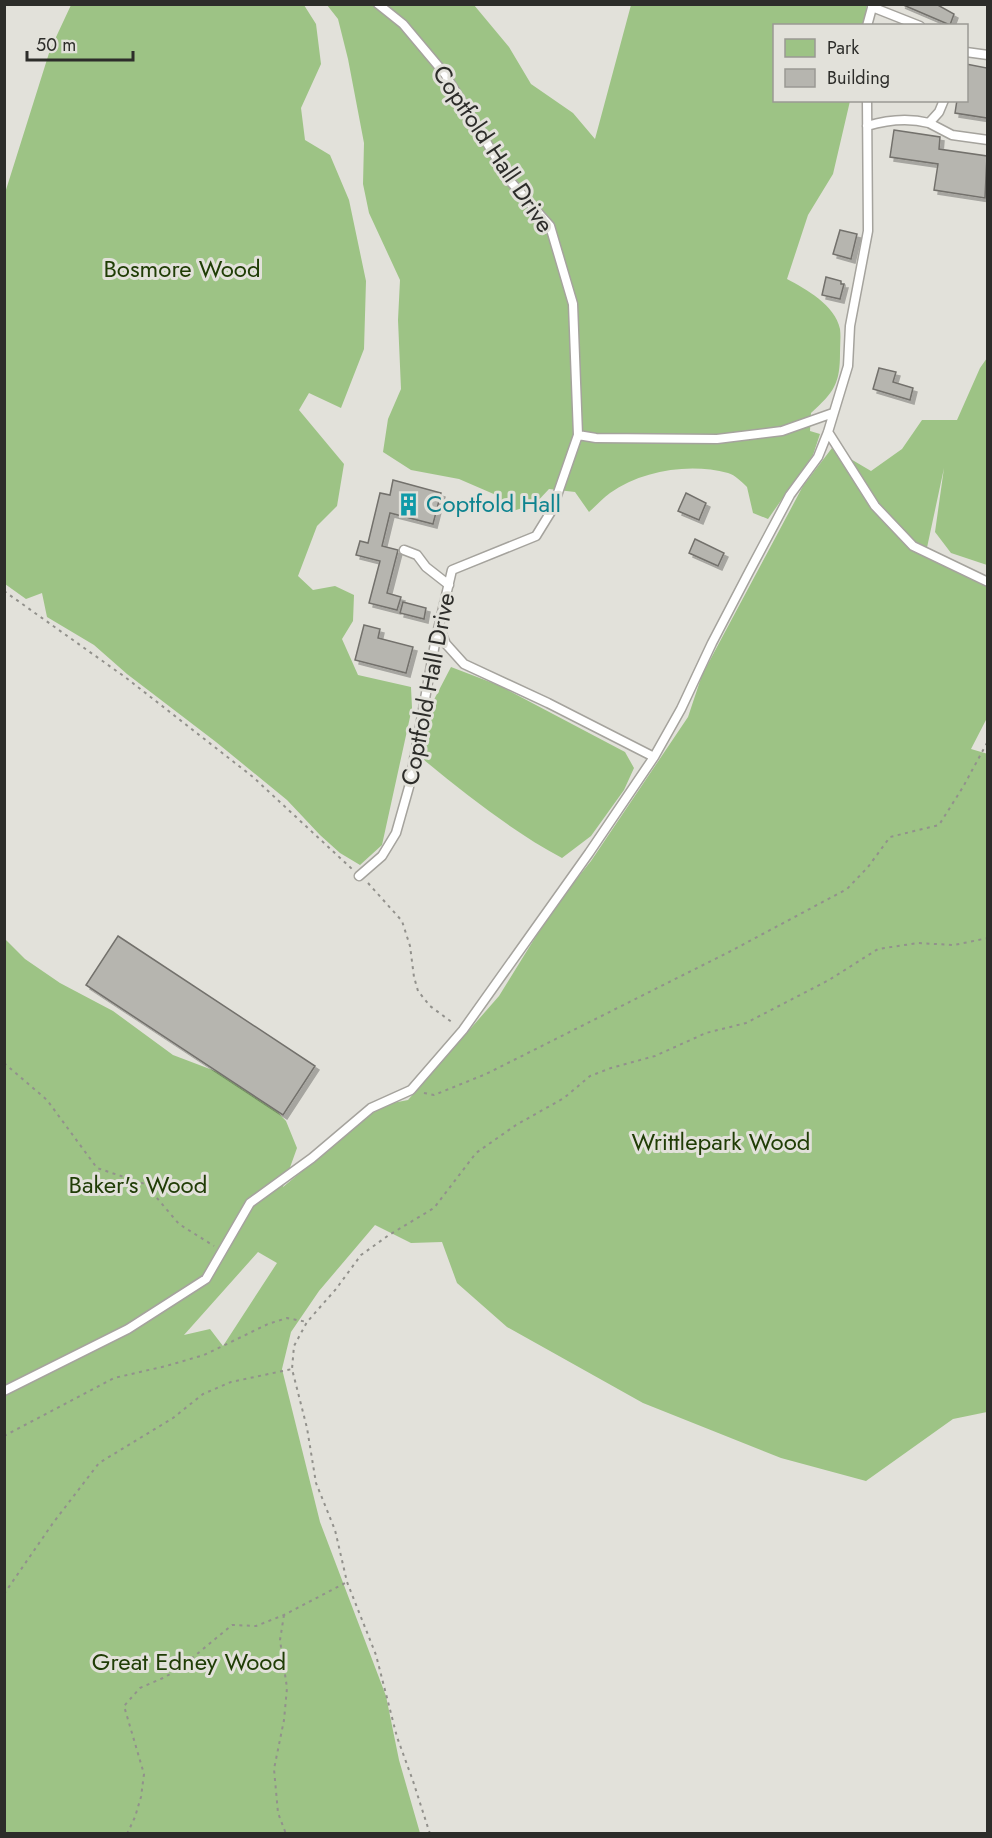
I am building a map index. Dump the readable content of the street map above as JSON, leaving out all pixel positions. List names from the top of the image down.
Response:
{
  "streets": {
    "lane": ["Coptfold Hall Drive"]
  },
  "parks": [
    "Bosmore Wood",
    "Writtlepark Wood",
    "Baker's Wood",
    "Great Edney Wood"
  ],
  "places": {
    "building": ["Coptfold Hall"]
  },
  "legend": ["Park", "Building"],
  "scale_bar": "50 m"
}
